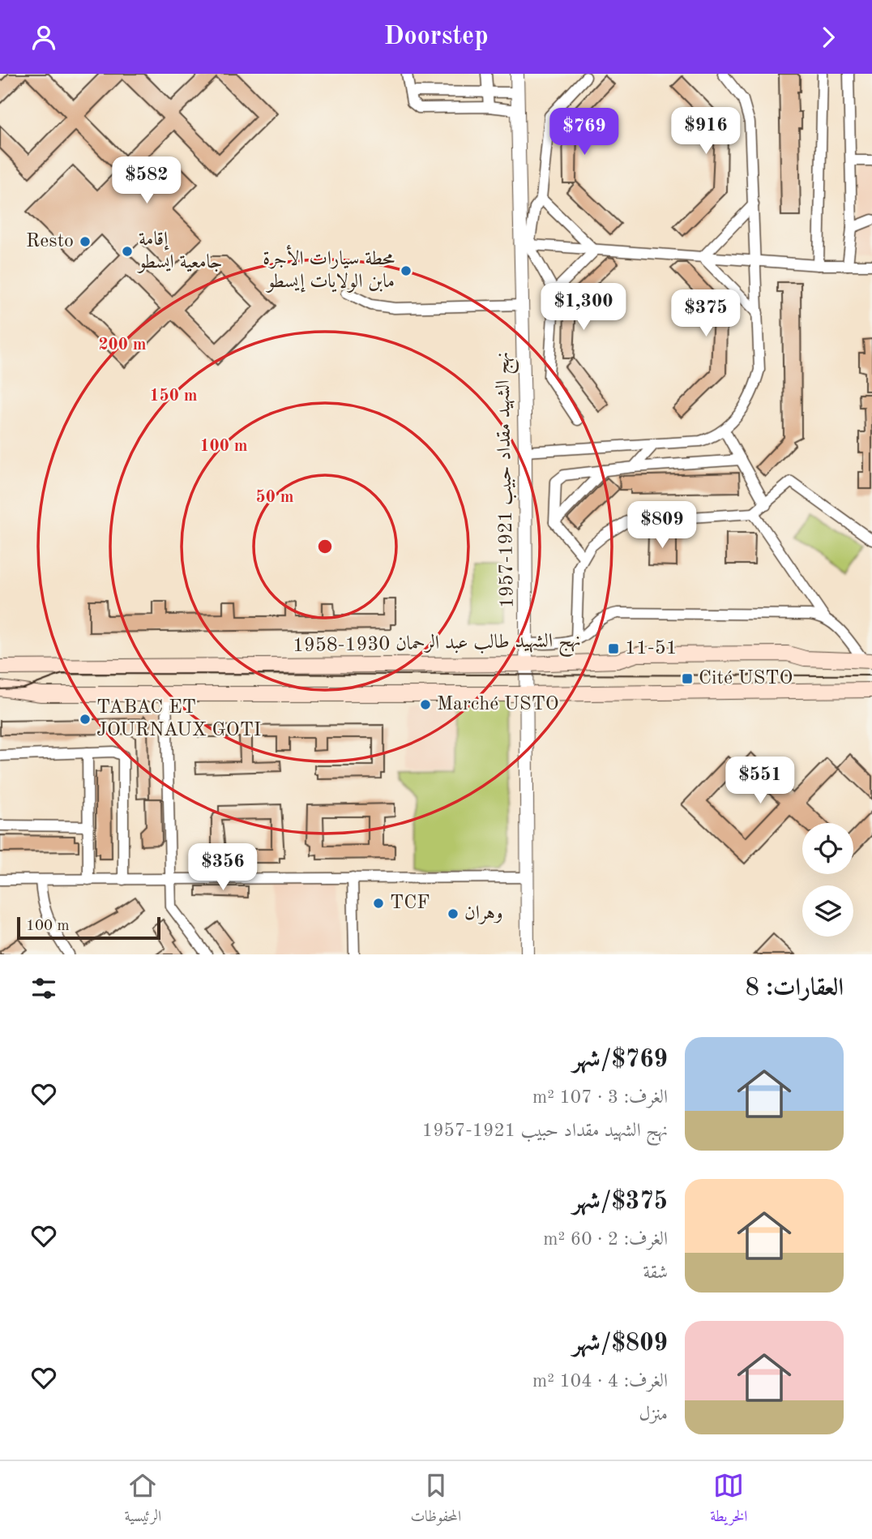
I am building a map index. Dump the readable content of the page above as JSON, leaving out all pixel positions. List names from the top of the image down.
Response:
{
  "streets": {
    "main road": ["نهج الشهيد طالب عبد الرحمان 1930-1958"],
    "street": ["نهج الشهيد مقداد حبيب 1921-1957"]
  },
  "crossings": [
    ["نهج الشهيد مقداد حبيب 1921-1957", "نهج الشهيد طالب عبد الرحمان 1930-1958"]
  ],
  "places": {
    "other": [
      "Resto",
      "إقامة جامعية ايسطو",
      "محطة سيارات الأجرة مابن الولايات إيسطو",
      "Marché USTO",
      "TABAC ET JOURNAUX GOTI",
      "TCF",
      "وهران"
    ],
    "transit": ["11-51", "Cité USTO"]
  },
  "scale_bar": "100 m",
  "page": {
    "header": "Doorstep",
    "price": [
      "$916",
      "$769",
      "$582",
      "$1,300",
      "$375",
      "$809",
      "$551",
      "$356"
    ],
    "scale": "100 m",
    "heading": "العقارات: 8",
    "list": [
      {
        "name": "$769/شهر",
        "note": "الغرف: 3 · 107 m² · نهج الشهيد مقداد حبيب 1921-1957"
      },
      {
        "name": "$375/شهر",
        "note": "الغرف: 2 · 60 m² · شقة"
      },
      {
        "name": "$809/شهر",
        "note": "الغرف: 4 · 104 m² · منزل"
      }
    ],
    "tabs": ["الخريطة", "المحفوظات", "الرئيسية"]
  },
  "rings": [
    "200 m",
    "150 m",
    "100 m",
    "50 m"
  ]
}
